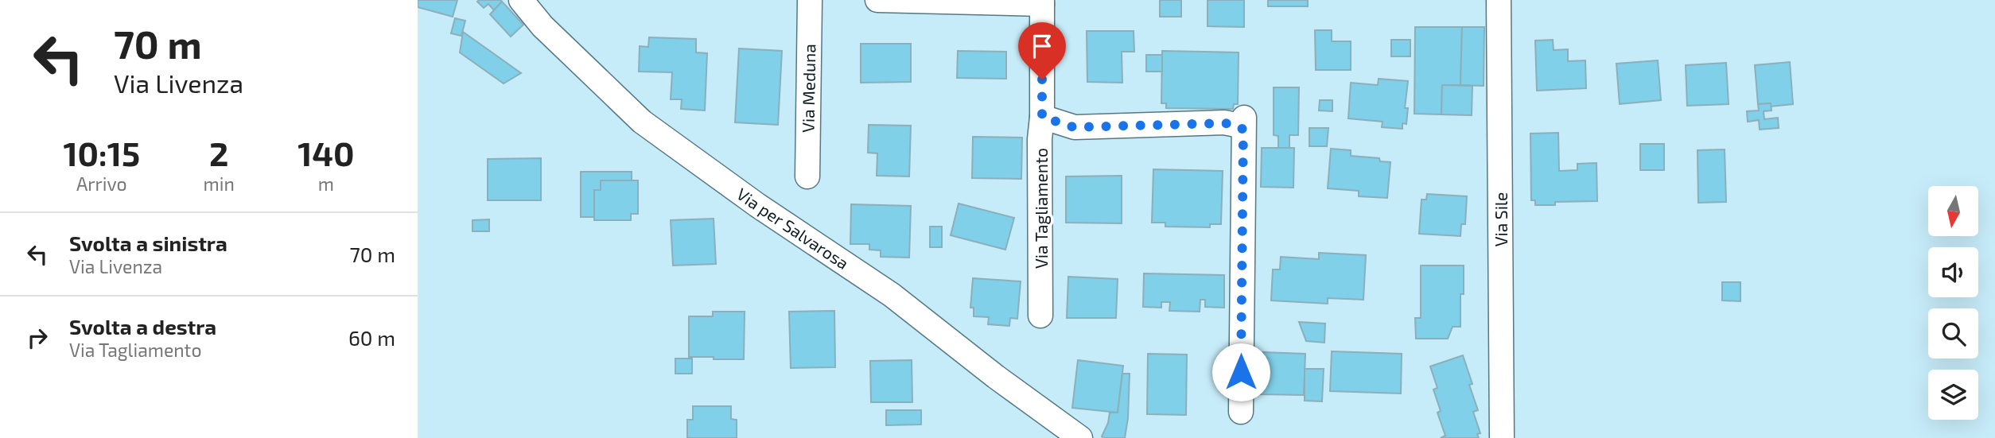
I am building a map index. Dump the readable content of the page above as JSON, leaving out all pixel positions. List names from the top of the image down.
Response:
{
  "streets": {
    "street": [
      "Via Meduna",
      "Via Tagliamento",
      "Via Sile",
      "Via per Salvarosa"
    ]
  },
  "north": "bottom",
  "page": {
    "turn": ["70 m", "Via Livenza"],
    "eta": [
      "10:15",
      "Arrivo",
      "2",
      "min",
      "140",
      "m"
    ],
    "list": [
      {
        "name": "Svolta a sinistra",
        "note": "Via Livenza",
        "value": "70 m"
      },
      {
        "name": "Svolta a destra",
        "note": "Via Tagliamento",
        "value": "60 m"
      }
    ]
  }
}
